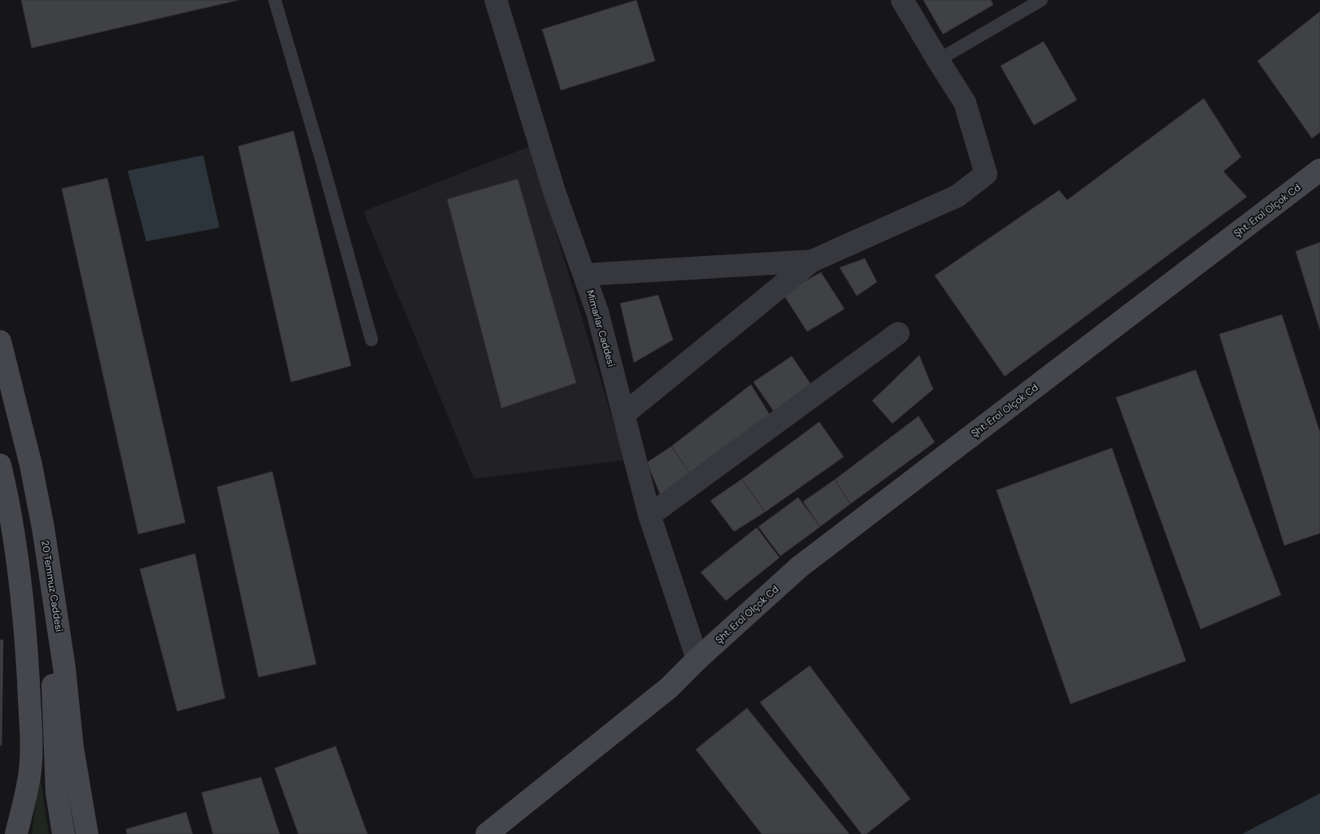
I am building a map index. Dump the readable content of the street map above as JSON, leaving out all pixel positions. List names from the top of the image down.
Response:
{
  "streets": {
    "main road": ["Şht. Erol Olçok Cd", "20 Temmuz Caddesi"],
    "street": ["Mimarlar Caddesi"]
  },
  "crossings": [
    ["Şht. Erol Olçok Cd", "Mimarlar Caddesi"]
  ]
}
